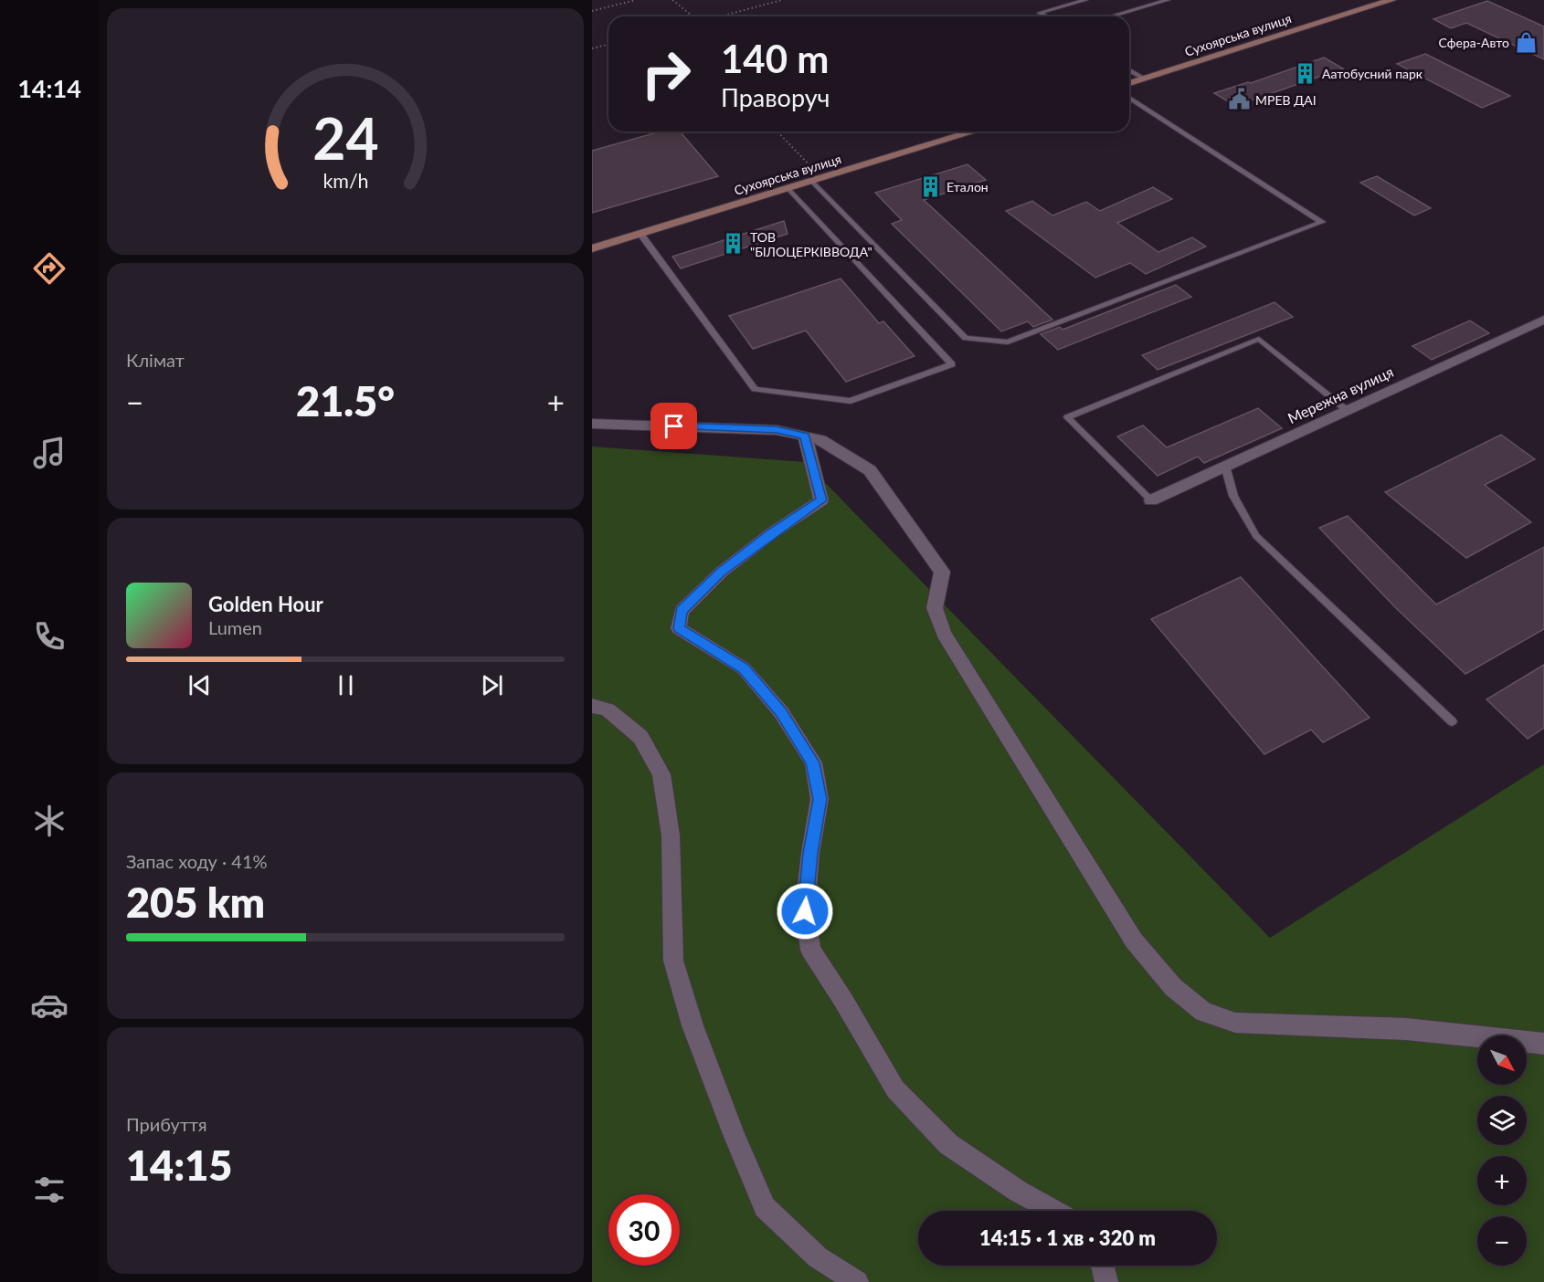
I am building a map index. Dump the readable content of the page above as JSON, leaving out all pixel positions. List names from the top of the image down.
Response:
{
  "streets": {
    "street": ["Сухоярська вулиця", "Мережна вулиця"]
  },
  "places": {
    "shop": ["Сфера-Авто"],
    "building": ["Аатобусний парк", "Еталон", "ТОВ \"БІЛОЦЕРКІВВОДА\""],
    "public building": ["МРЕВ ДАІ"]
  },
  "north": "bottom right",
  "page": {
    "tabs": "14:14",
    "turn": ["140 m", "Праворуч"],
    "tile": [
      "Клімат",
      ["Запас ходу · 41%", "205 km"],
      ["Прибуття", "14:15"]
    ],
    "heat": ["−", "21.5°", "+"],
    "song": ["Golden Hour", "Lumen"],
    "map_buttons": ["+", "−"],
    "limit": "30",
    "trip": "14:15 · 1 хв · 320 m",
    "gauge": ["24", "km/h"]
  }
}
